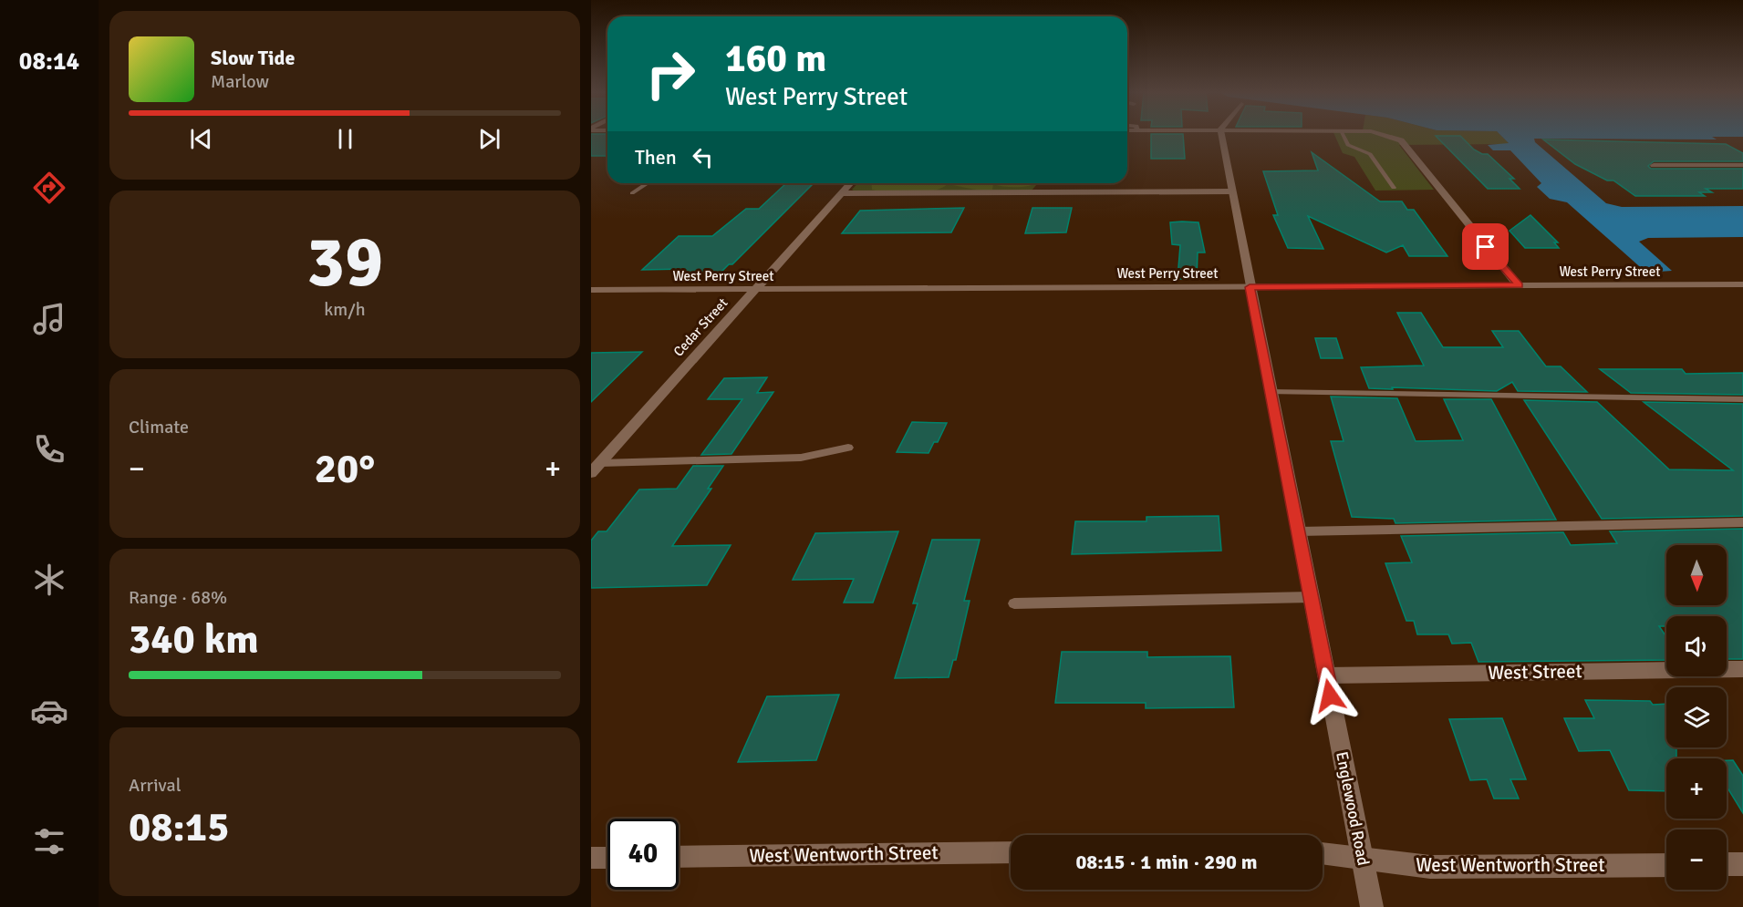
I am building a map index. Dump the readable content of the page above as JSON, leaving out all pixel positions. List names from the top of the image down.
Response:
{
  "streets": {
    "street": [
      "West Perry Street",
      "Cedar Street",
      "West Street",
      "Englewood Road",
      "West Wentworth Street"
    ]
  },
  "crossings": [
    ["West Perry Street", "Cedar Street"],
    ["West Perry Street", "Englewood Road"],
    ["West Street", "Englewood Road"],
    ["Englewood Road", "West Wentworth Street"]
  ],
  "north": "bottom",
  "page": {
    "tabs": "08:14",
    "turn": ["160 m", "West Perry Street"],
    "song": ["Slow Tide", "Marlow"],
    "then": "Then",
    "tile": [
      ["39", "km/h"],
      "Climate",
      ["Range · 68%", "340 km"],
      ["Arrival", "08:15"]
    ],
    "heat": ["−", "20°", "+"],
    "map_buttons": ["+", "−"],
    "limit": "40",
    "trip": "08:15 · 1 min · 290 m"
  }
}
